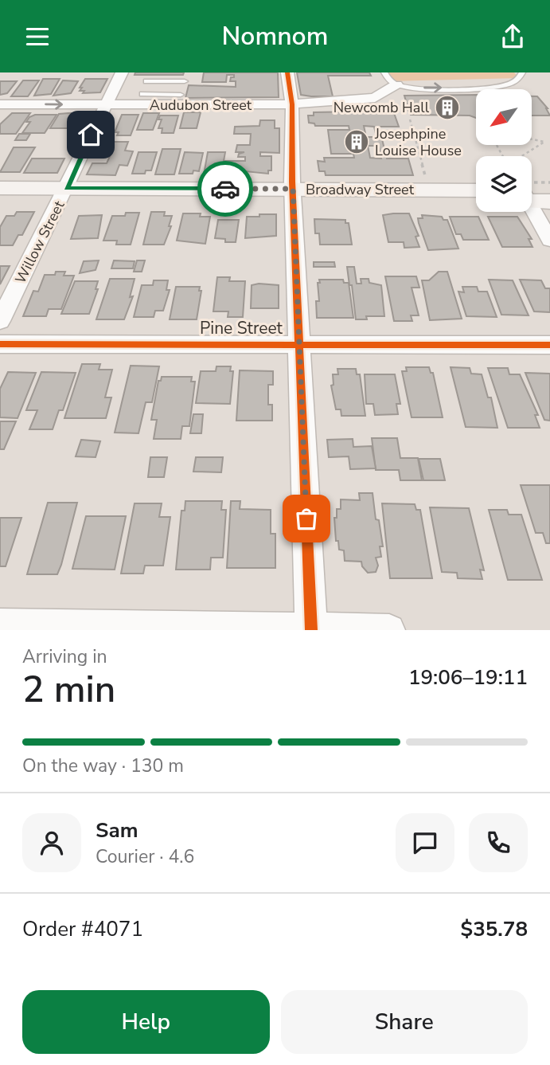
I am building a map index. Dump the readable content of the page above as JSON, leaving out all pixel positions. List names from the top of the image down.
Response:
{
  "streets": {
    "street": [
      "Audubon Street",
      "Broadway Street",
      "Willow Street",
      "Pine Street"
    ]
  },
  "crossings": [
    ["Audubon Street", "Willow Street"],
    ["Broadway Street", "Willow Street"]
  ],
  "places": {
    "building": ["Newcomb Hall", "Josephpine Louise House"]
  },
  "north": "bottom left",
  "page": {
    "header": "Nomnom",
    "heading": ["2 min", "Arriving in", "19:06–19:11"],
    "panel": [
      "Sam",
      "Courier · 4.6",
      "Order #4071",
      "$35.78"
    ],
    "bar": "On the way · 130 m",
    "buttons": ["Help", "Share"]
  }
}
